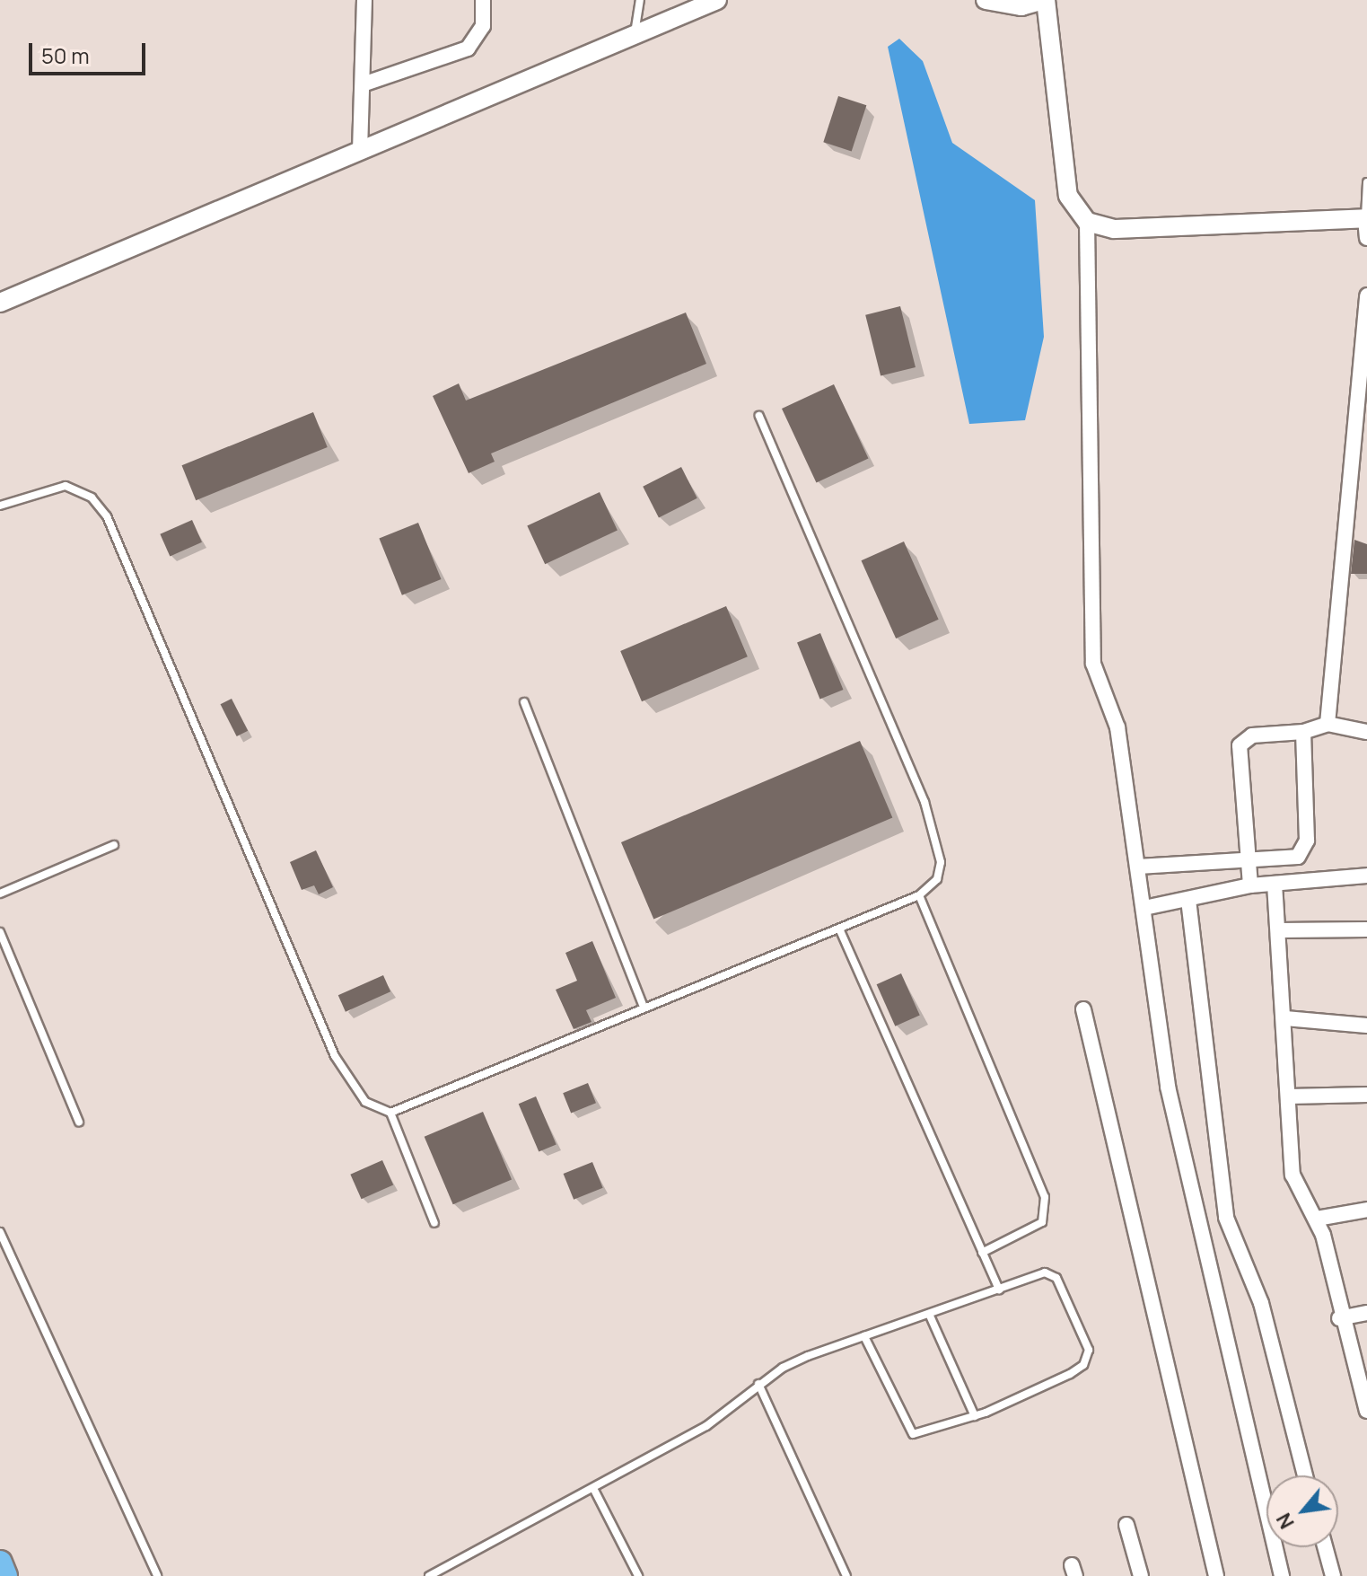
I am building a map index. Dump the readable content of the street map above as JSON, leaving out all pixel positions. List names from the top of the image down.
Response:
{
  "scale_bar": "50 m",
  "north": "bottom left"
}
